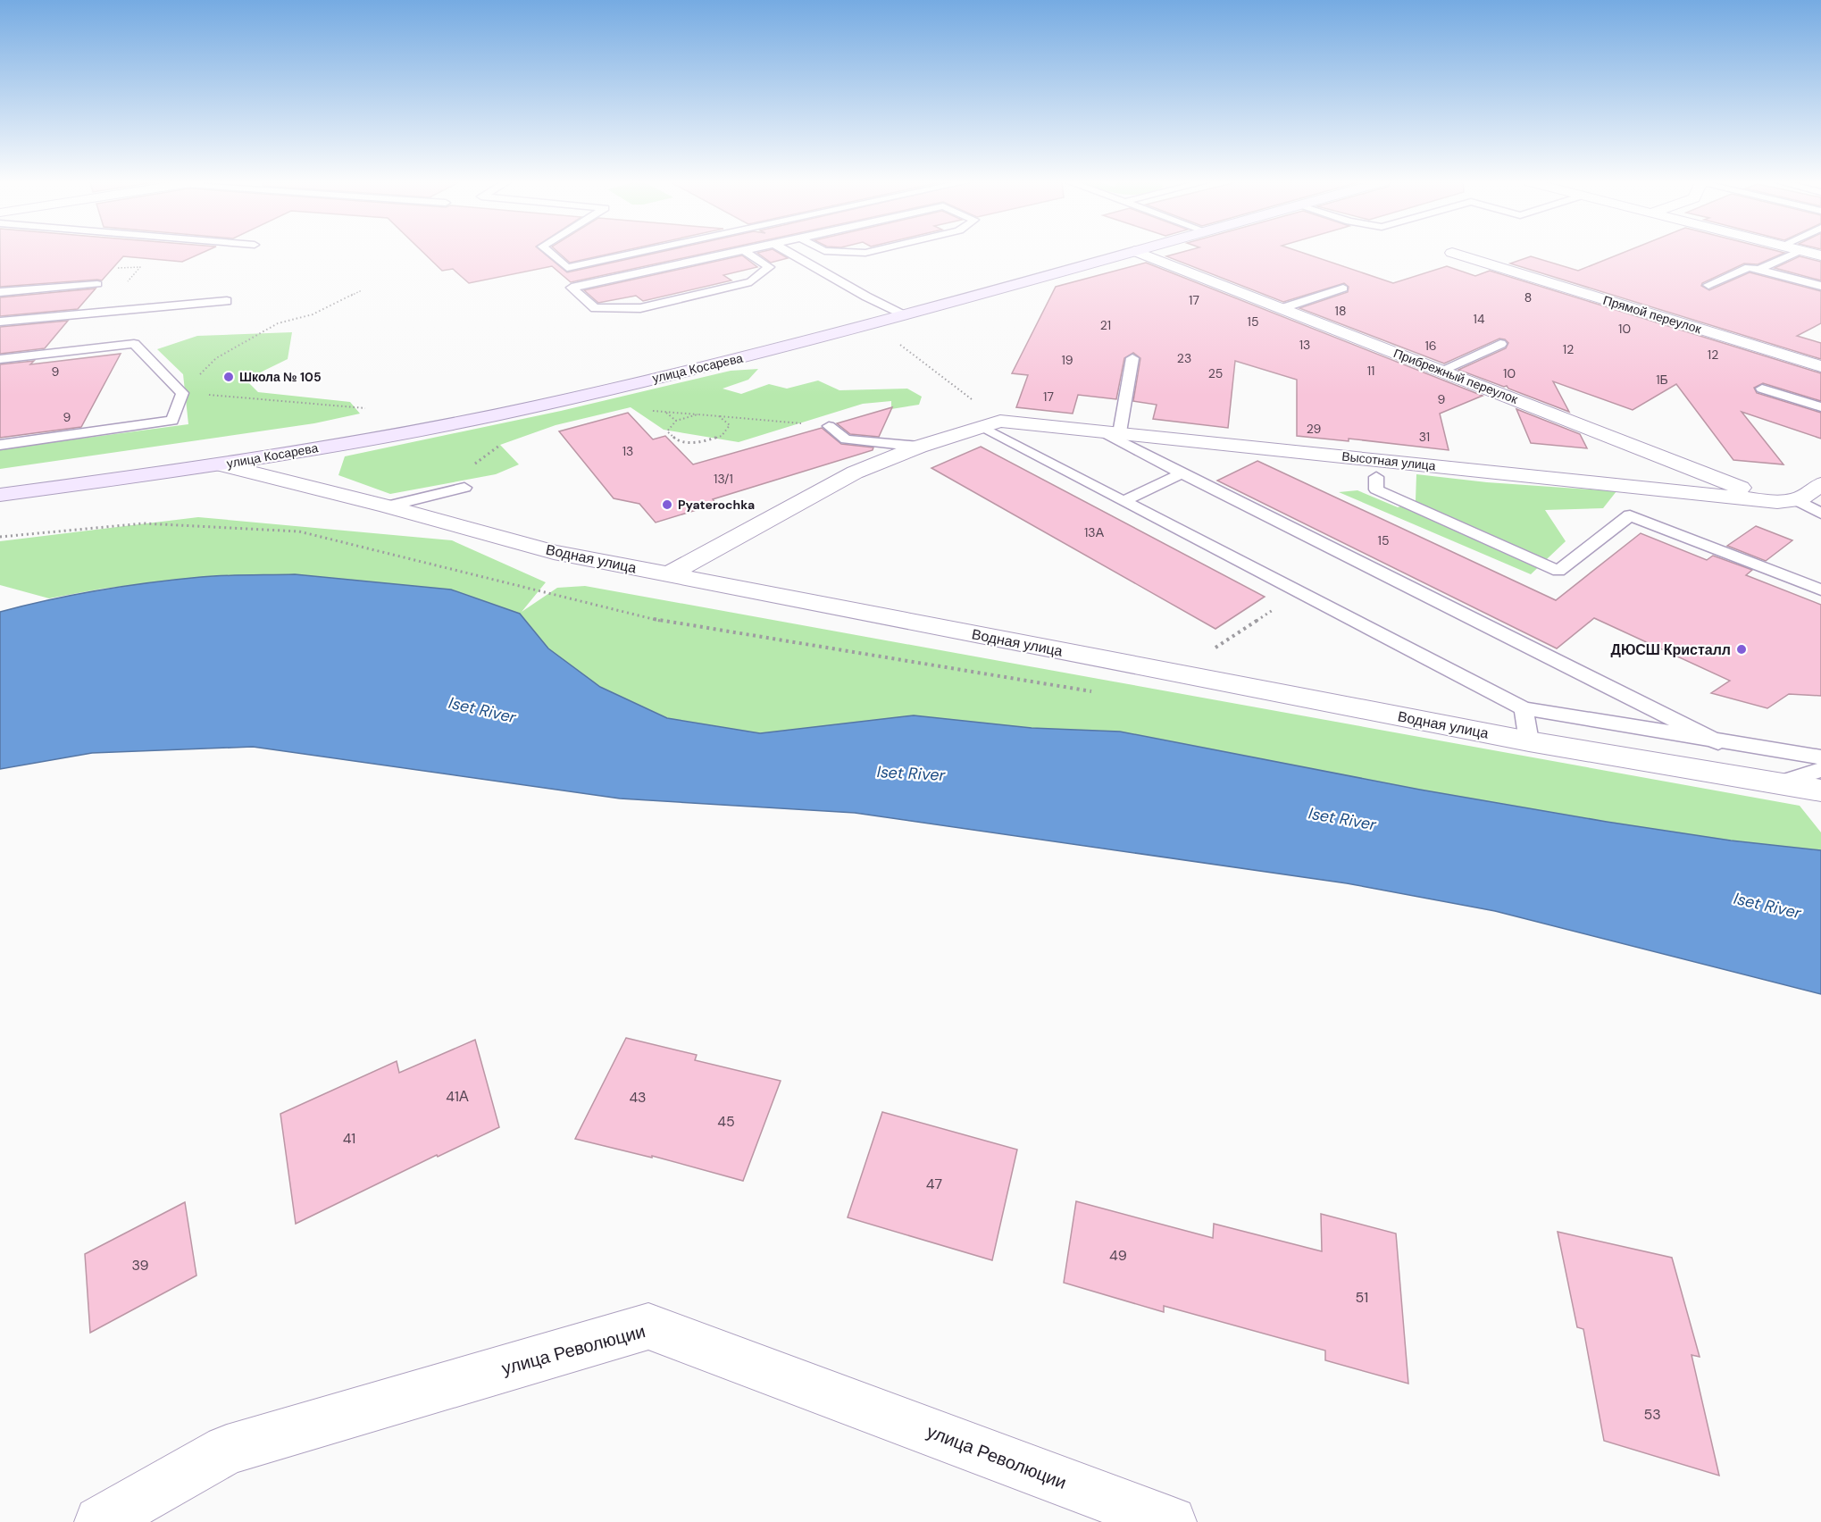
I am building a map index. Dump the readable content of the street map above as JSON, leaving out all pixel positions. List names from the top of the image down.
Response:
{
  "streets": {
    "street": [
      "Прямой переулок",
      "улица Косарева",
      "Прибрежный переулок",
      "Высотная улица",
      "Водная улица",
      "улица Революции"
    ]
  },
  "crossings": [
    ["улица Косарева", "Водная улица"],
    ["Прибрежный переулок", "Высотная улица"]
  ],
  "water": ["Iset River"],
  "places": ["Школа № 105", "Pyaterochka", "ДЮСШ Кристалл"],
  "house_numbers": [
    "8",
    "17",
    "18",
    "14",
    "15",
    "21",
    "10",
    "13",
    "16",
    "12",
    "12",
    "23",
    "19",
    "11",
    "9",
    "25",
    "10",
    "1Б",
    "17",
    "9",
    "9",
    "29",
    "31",
    "13",
    "13/1",
    "13А",
    "15",
    "41А",
    "43",
    "45",
    "41",
    "47",
    "49",
    "39",
    "51",
    "53"
  ]
}
